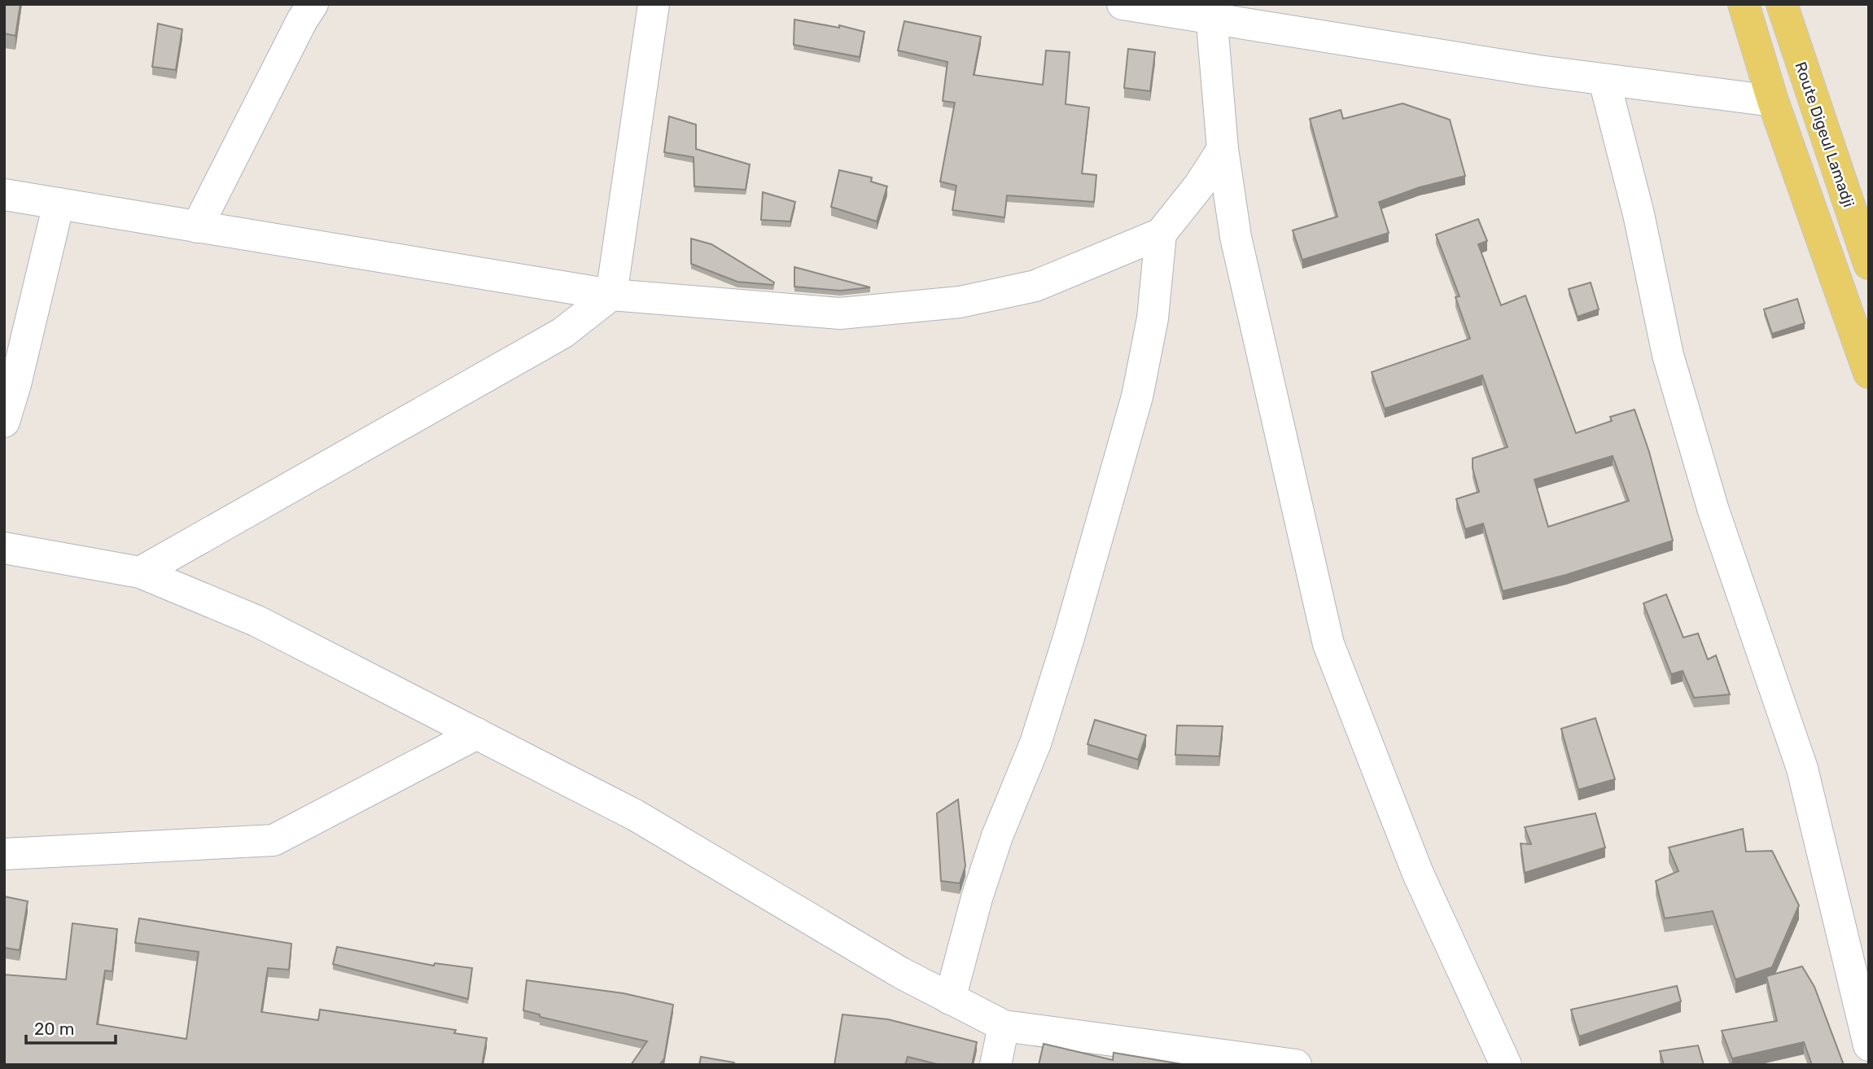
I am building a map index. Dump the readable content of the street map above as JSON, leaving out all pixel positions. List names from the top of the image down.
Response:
{
  "streets": {
    "main road": ["Route Digeul Lamadji"]
  },
  "scale_bar": "20 m"
}
